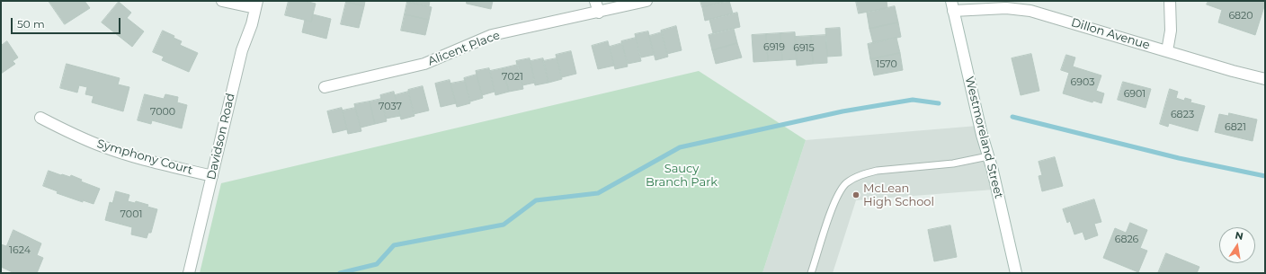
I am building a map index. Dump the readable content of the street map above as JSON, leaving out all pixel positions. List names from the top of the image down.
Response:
{
  "streets": {
    "street": [
      "Dillon Avenue",
      "Alicent Place",
      "Davidson Road",
      "Westmoreland Street",
      "Symphony Court"
    ]
  },
  "crossings": [
    ["Dillon Avenue", "Westmoreland Street"],
    ["Davidson Road", "Symphony Court"]
  ],
  "parks": ["Saucy Branch Park"],
  "places": ["McLean High School"],
  "house_numbers": [
    "6820",
    "6919",
    "6915",
    "1570",
    "7021",
    "6903",
    "6901",
    "7037",
    "7000",
    "6823",
    "6821",
    "7001",
    "6826",
    "1624"
  ],
  "scale_bar": "50 m",
  "north": "top"
}
